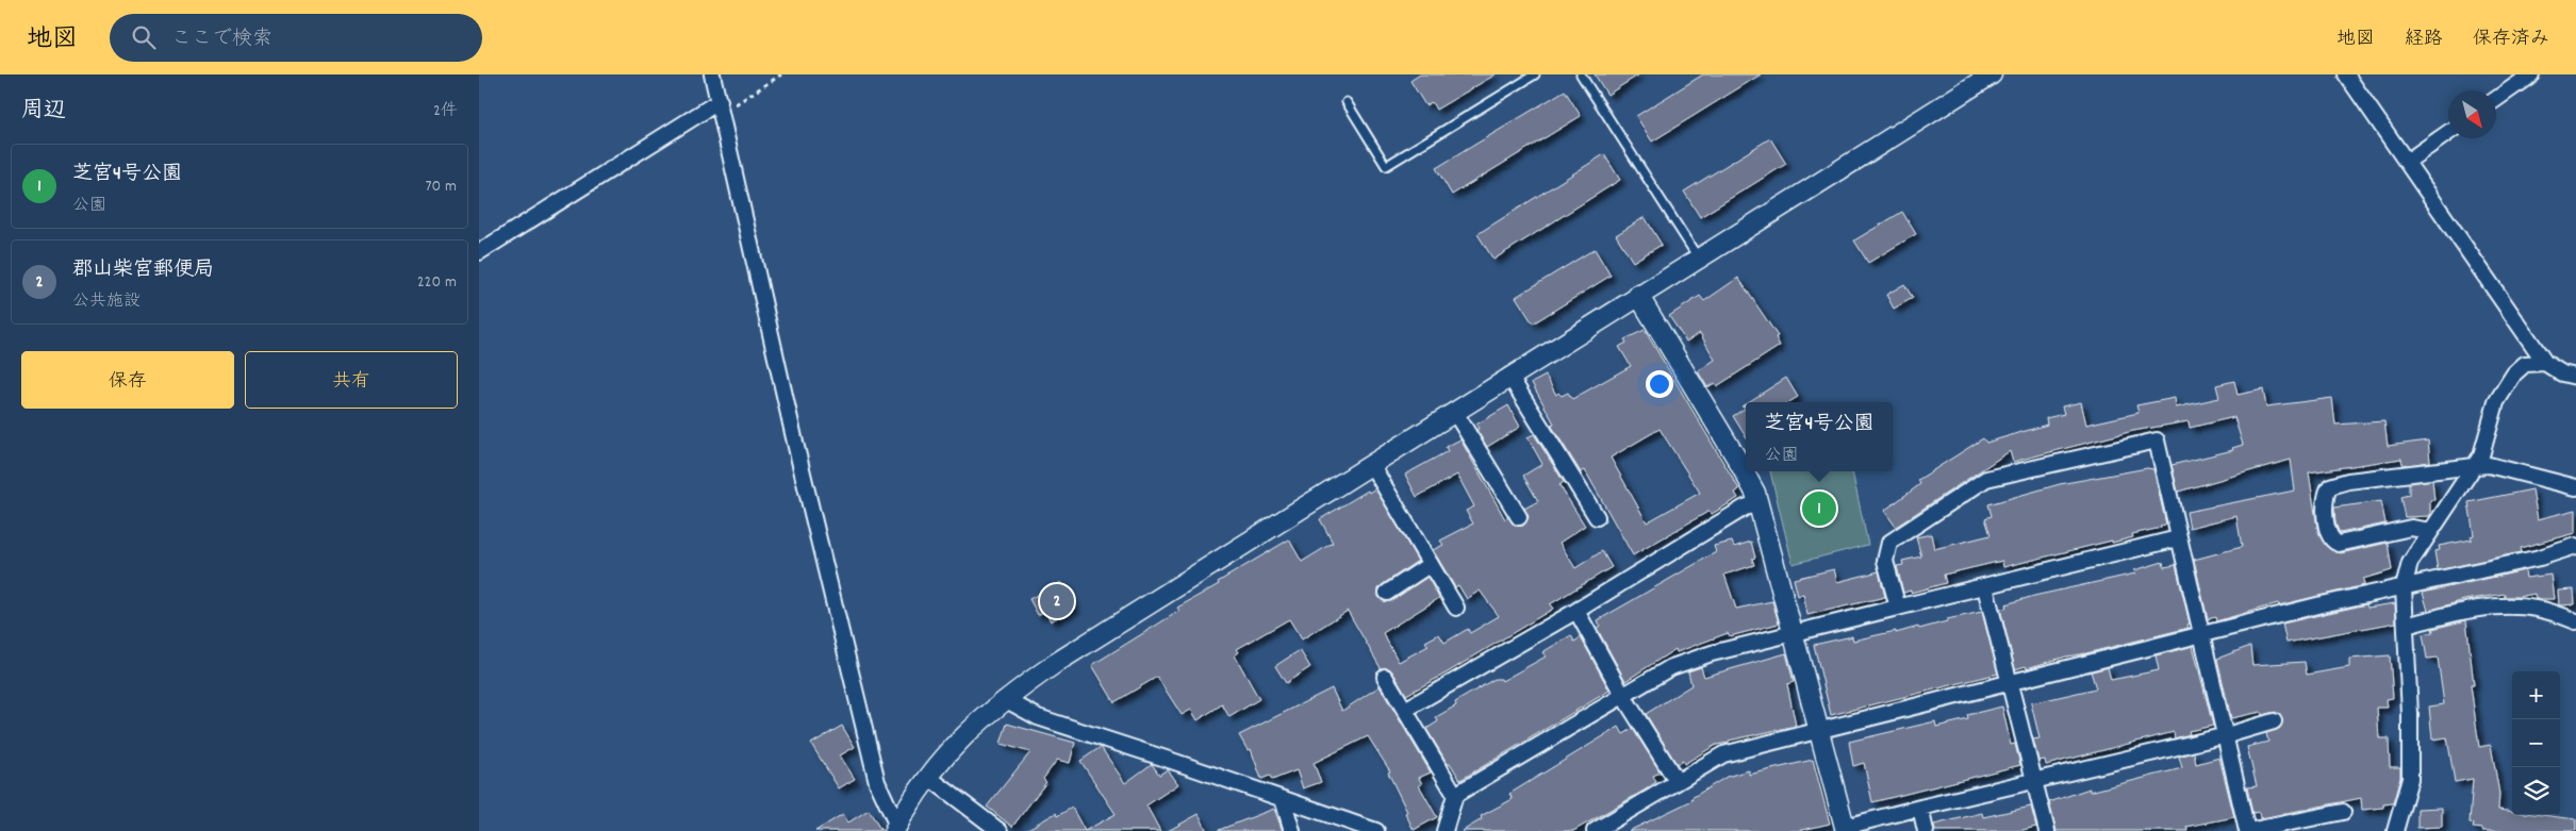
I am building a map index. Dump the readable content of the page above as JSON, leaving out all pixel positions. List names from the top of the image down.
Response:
{
  "north": "bottom right",
  "page": {
    "header": "地図",
    "search": "ここで検索",
    "nav": ["地図", "経路", "保存済み"],
    "heading": ["周辺", "2件"],
    "list": [
      {
        "mark": "1",
        "name": "芝宮4号公園",
        "note": "公園",
        "value": "70 m"
      },
      {
        "mark": "2",
        "name": "郡山柴宮郵便局",
        "note": "公共施設",
        "value": "220 m"
      }
    ],
    "buttons": ["保存", "共有"],
    "popup": ["芝宮4号公園", "公園"],
    "pins": ["1", "2"],
    "map_buttons": ["+", "−"]
  }
}
